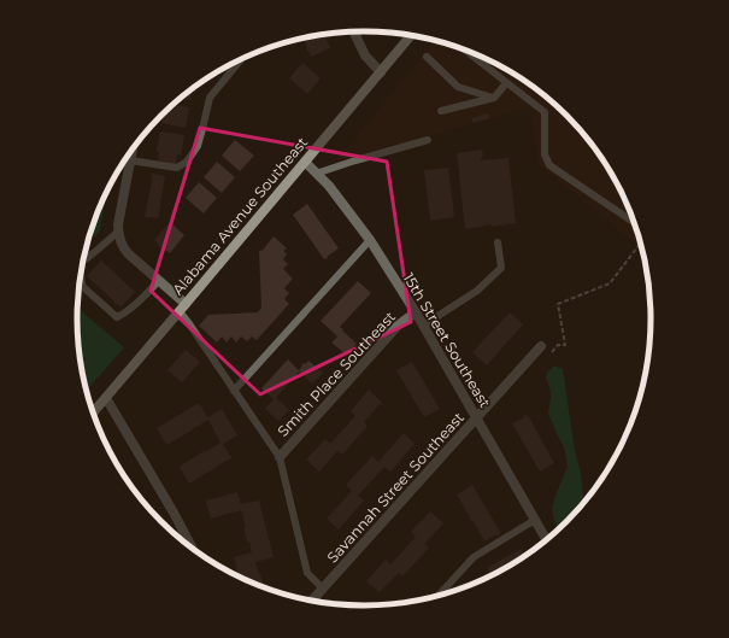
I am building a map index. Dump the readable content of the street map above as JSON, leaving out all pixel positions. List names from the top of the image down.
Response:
{
  "streets": {
    "main road": ["Alabama Avenue Southeast"],
    "street": ["15th Street Southeast", "Smith Place Southeast", "Savannah Street Southeast"]
  },
  "crossings": [
    ["Alabama Avenue Southeast", "15th Street Southeast"],
    ["15th Street Southeast", "Smith Place Southeast"],
    ["15th Street Southeast", "Savannah Street Southeast"]
  ]
}
